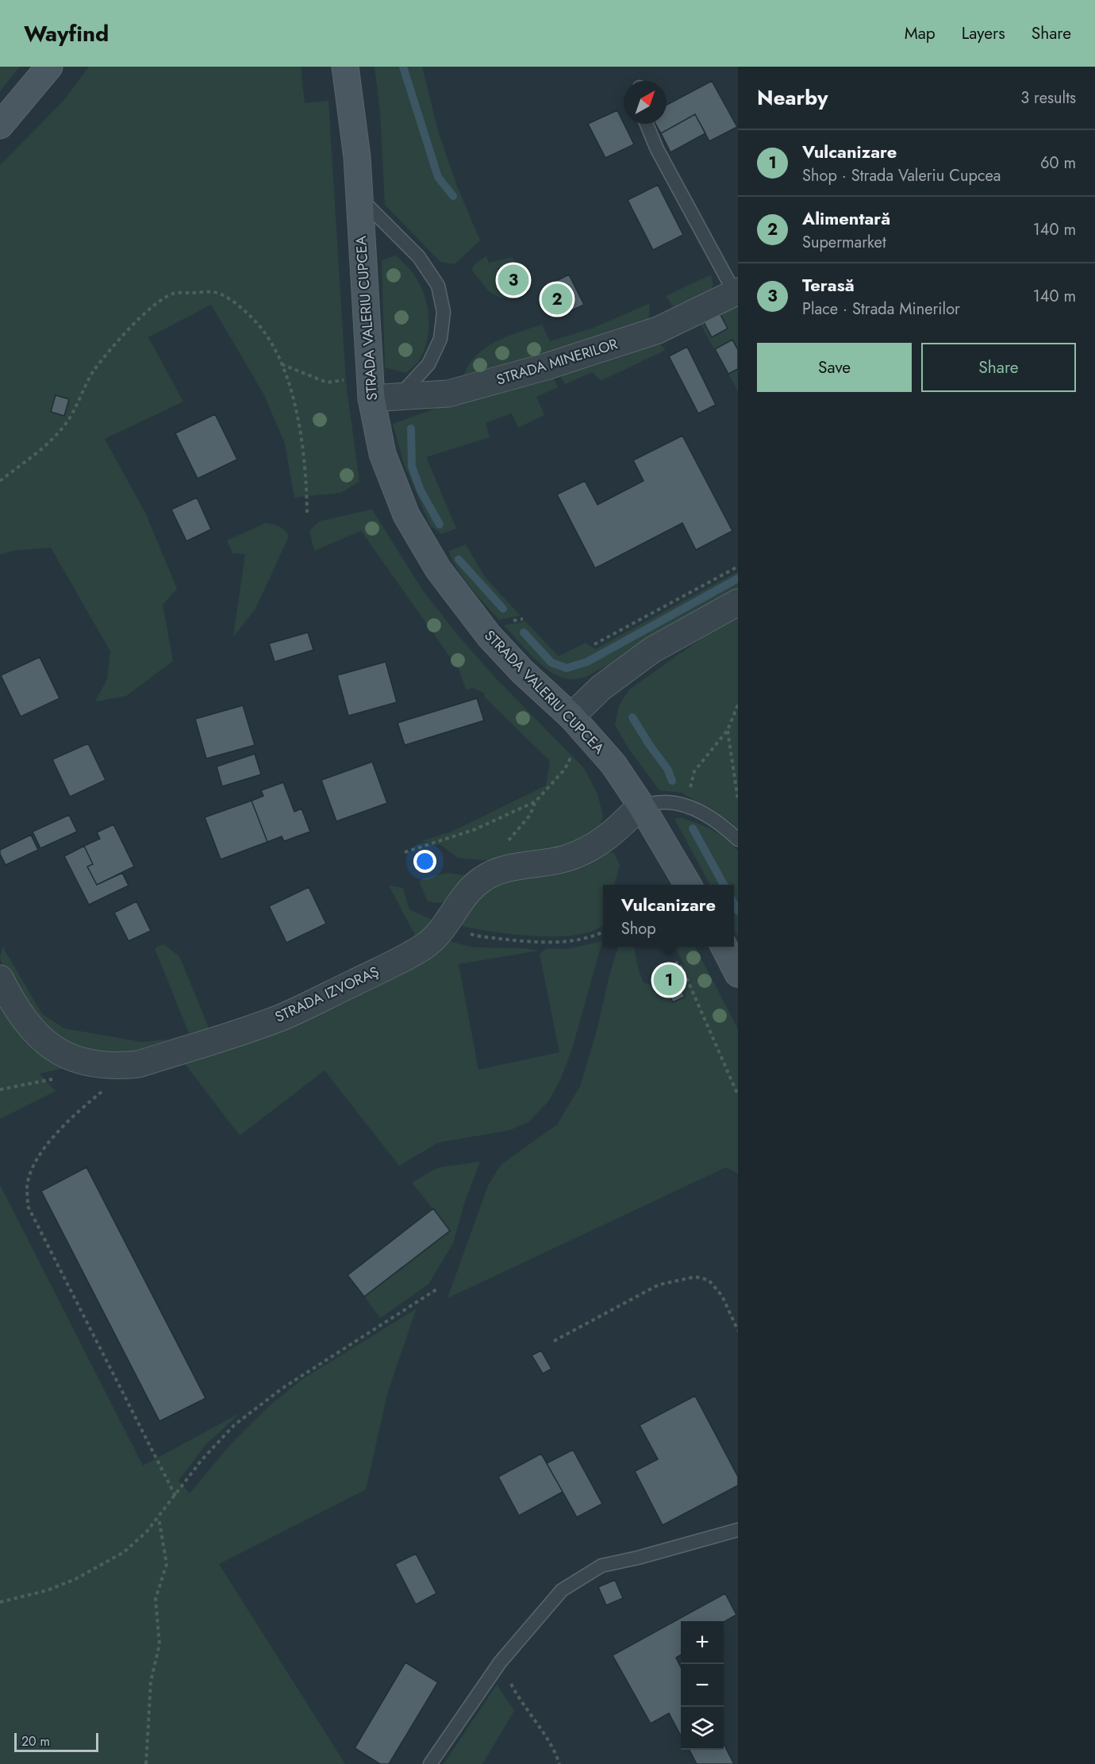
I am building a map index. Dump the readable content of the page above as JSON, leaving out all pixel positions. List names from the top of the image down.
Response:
{
  "streets": {
    "main road": ["STRADA VALERIU CUPCEA"],
    "street": ["STRADA MINERILOR", "STRADA IZVORAŞ"]
  },
  "crossings": [
    ["STRADA VALERIU CUPCEA", "STRADA MINERILOR"],
    ["STRADA VALERIU CUPCEA", "STRADA IZVORAŞ"]
  ],
  "scale_bar": "20 m",
  "north": "top right",
  "page": {
    "header": "Wayfind",
    "nav": ["Map", "Layers", "Share"],
    "heading": ["Nearby", "3 results"],
    "list": [
      {
        "mark": "1",
        "name": "Vulcanizare",
        "note": "Shop · Strada Valeriu Cupcea",
        "value": "60 m"
      },
      {
        "mark": "2",
        "name": "Alimentară",
        "note": "Supermarket",
        "value": "140 m"
      },
      {
        "mark": "3",
        "name": "Terasă",
        "note": "Place · Strada Minerilor",
        "value": "140 m"
      }
    ],
    "pins": ["3", "2", "1"],
    "buttons": ["Save", "Share"],
    "popup": ["Vulcanizare", "Shop"],
    "map_buttons": ["+", "−"],
    "scale": "20 m"
  }
}
